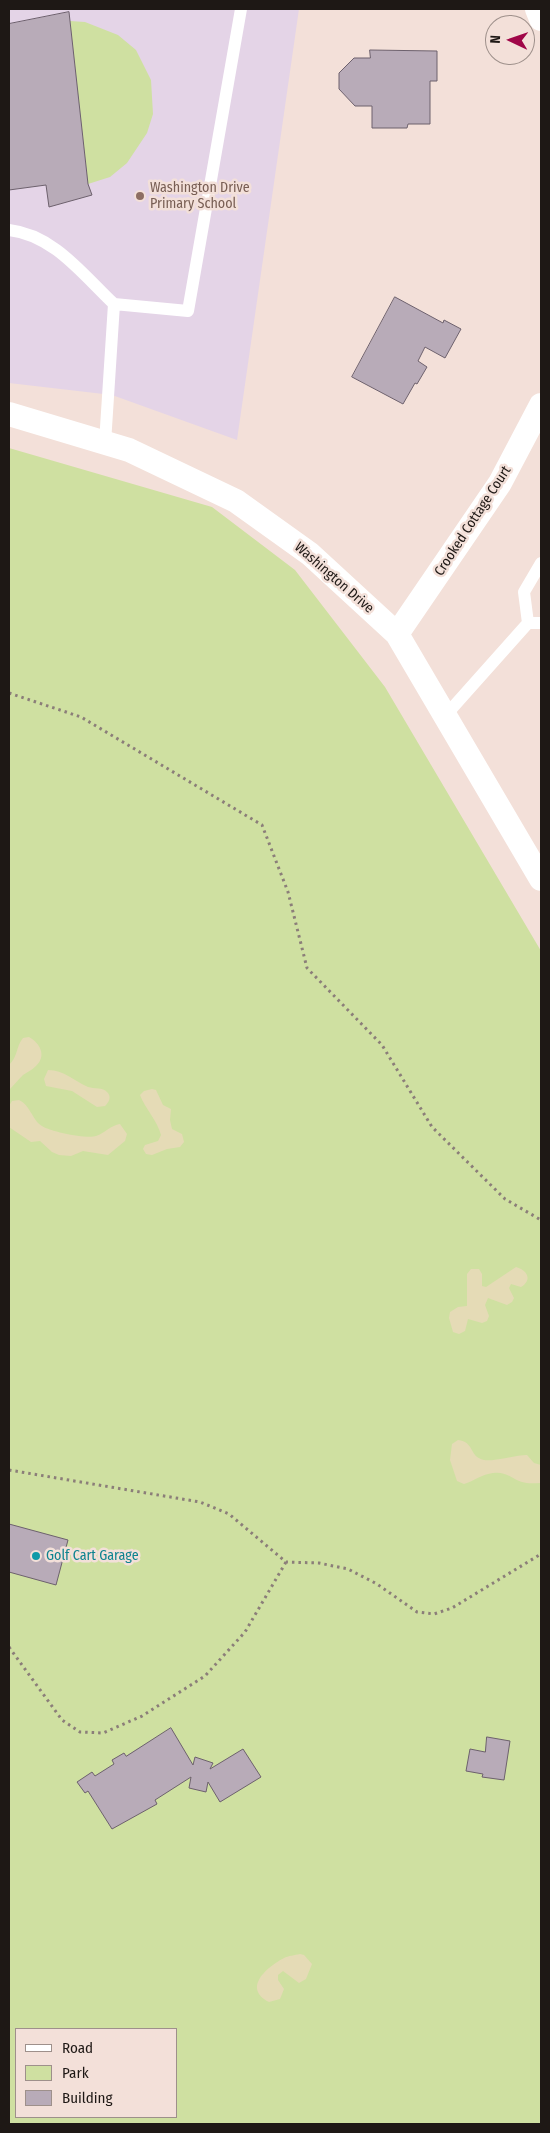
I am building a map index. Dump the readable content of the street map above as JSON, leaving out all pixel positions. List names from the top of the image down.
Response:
{
  "streets": {
    "street": ["Crooked Cottage Court", "Washington Drive"]
  },
  "crossings": [
    ["Crooked Cottage Court", "Washington Drive"]
  ],
  "places": ["Washington Drive Primary School", "Golf Cart Garage"],
  "legend": ["Road", "Park", "Building"],
  "north": "left"
}
